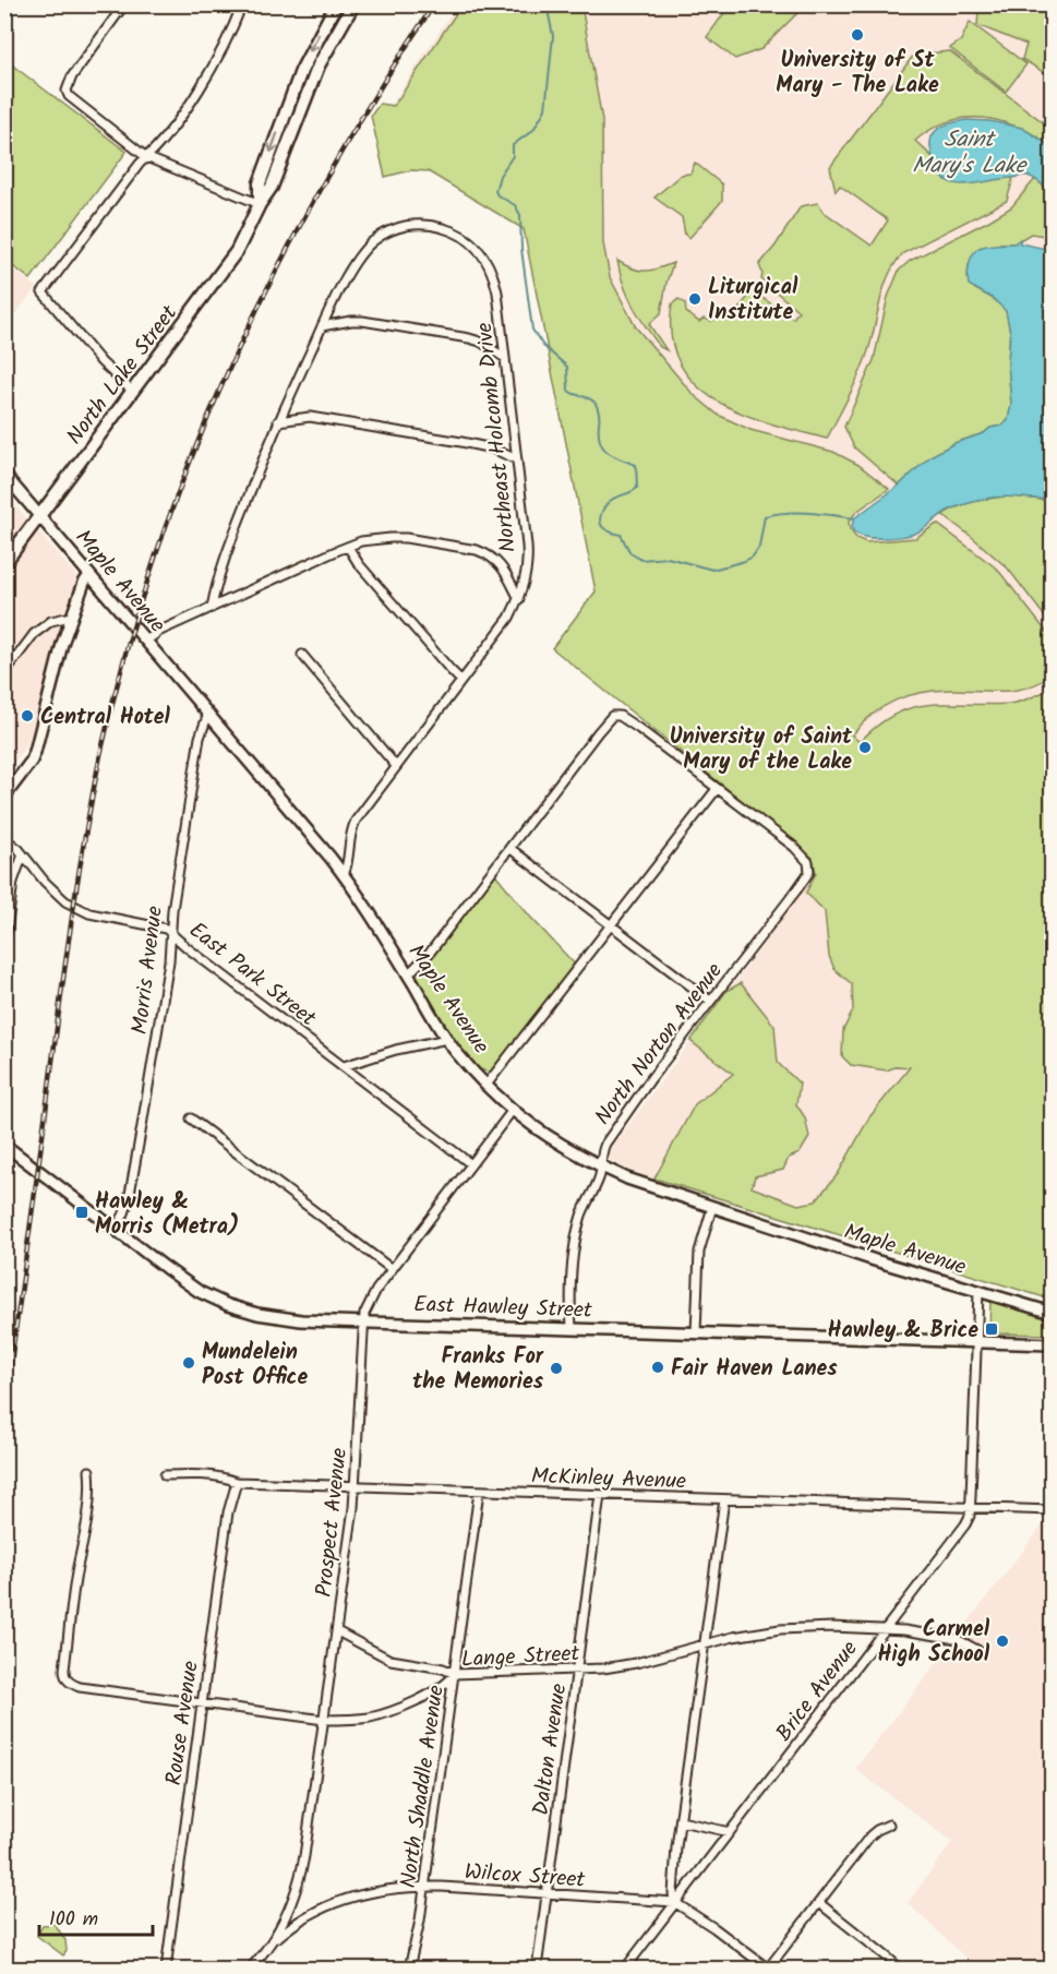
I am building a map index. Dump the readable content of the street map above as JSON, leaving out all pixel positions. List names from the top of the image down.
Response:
{
  "streets": {
    "main road": ["North Lake Street", "Maple Avenue", "East Hawley Street"],
    "street": [
      "Northeast Holcomb Drive",
      "Morris Avenue",
      "East Park Street",
      "North Norton Avenue",
      "McKinley Avenue",
      "Prospect Avenue",
      "Lange Street",
      "Brice Avenue",
      "Rouse Avenue",
      "Dalton Avenue",
      "North Shaddle Avenue",
      "Wilcox Street"
    ]
  },
  "crossings": [
    ["North Lake Street", "Maple Avenue"],
    ["Northeast Holcomb Drive", "Maple Avenue"],
    ["Maple Avenue", "Morris Avenue"],
    ["Maple Avenue", "North Norton Avenue"],
    ["Maple Avenue", "Prospect Avenue"],
    ["Maple Avenue", "Brice Avenue"],
    ["Morris Avenue", "East Park Street"],
    ["Morris Avenue", "East Hawley Street"],
    ["East Park Street", "Prospect Avenue"],
    ["North Norton Avenue", "East Hawley Street"],
    ["East Hawley Street", "Prospect Avenue"],
    ["East Hawley Street", "Brice Avenue"],
    ["McKinley Avenue", "Prospect Avenue"],
    ["McKinley Avenue", "Brice Avenue"],
    ["McKinley Avenue", "Rouse Avenue"],
    ["McKinley Avenue", "Dalton Avenue"],
    ["McKinley Avenue", "North Shaddle Avenue"],
    ["Prospect Avenue", "Lange Street"],
    ["Prospect Avenue", "Wilcox Street"],
    ["Lange Street", "Brice Avenue"],
    ["Lange Street", "Rouse Avenue"],
    ["Lange Street", "Dalton Avenue"],
    ["Lange Street", "North Shaddle Avenue"],
    ["Brice Avenue", "Wilcox Street"],
    ["Dalton Avenue", "Wilcox Street"],
    ["North Shaddle Avenue", "Wilcox Street"]
  ],
  "water": ["Saint Mary's Lake"],
  "places": {
    "other": [
      "University of St Mary - The Lake",
      "Liturgical Institute",
      "Central Hotel",
      "University of Saint Mary of the Lake",
      "Mundelein Post Office",
      "Fair Haven Lanes",
      "Franks For the Memories",
      "Carmel High School"
    ],
    "transit": ["Hawley & Morris (Metra)", "Hawley & Brice"]
  },
  "scale_bar": "100 m"
}
